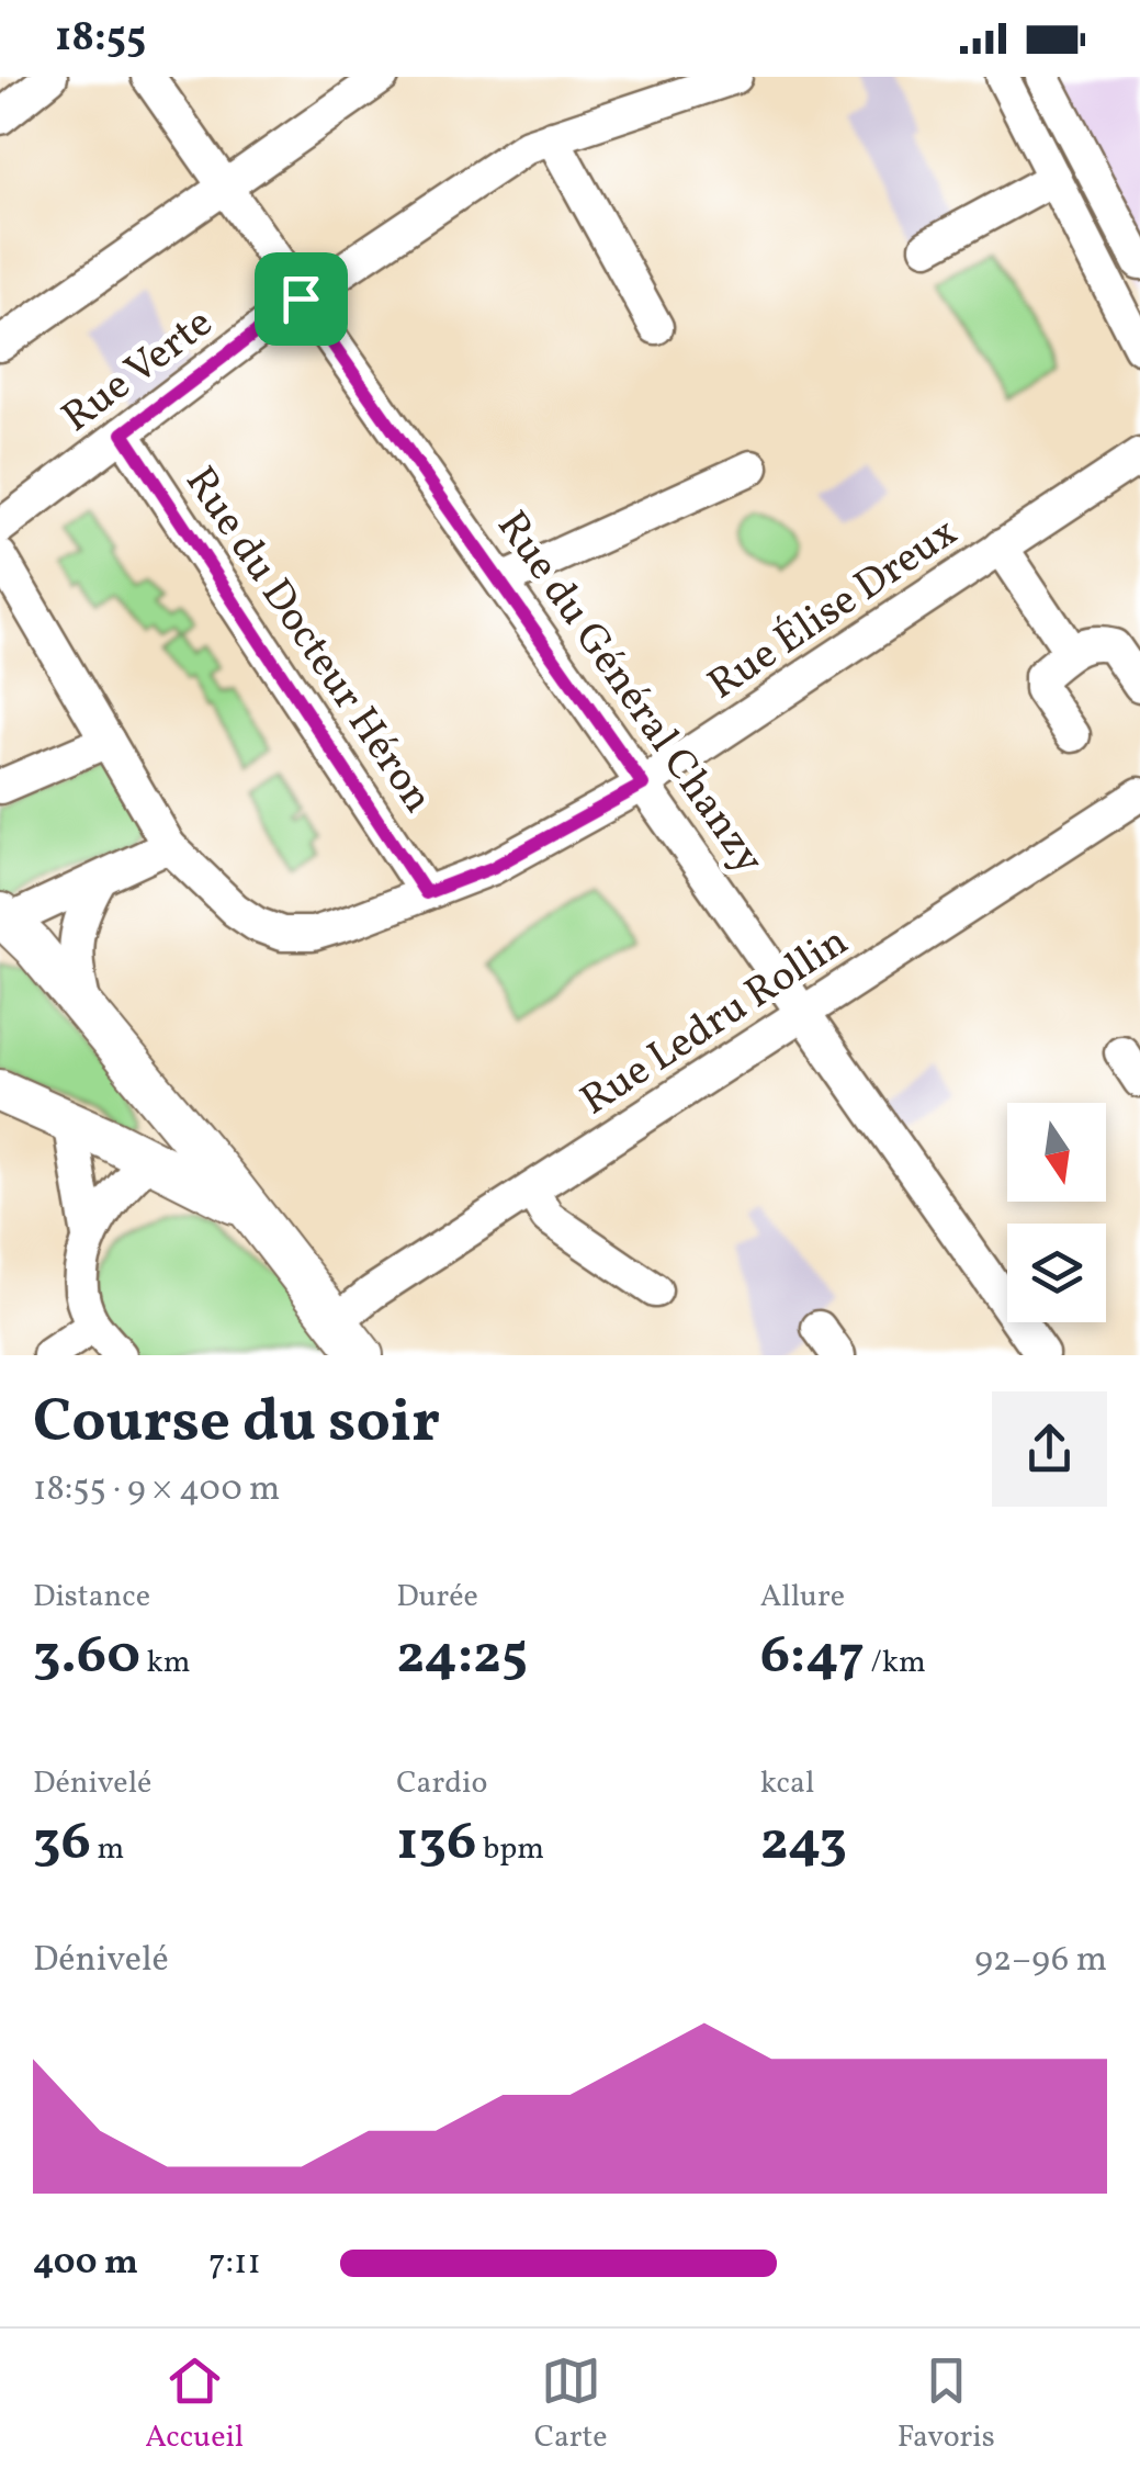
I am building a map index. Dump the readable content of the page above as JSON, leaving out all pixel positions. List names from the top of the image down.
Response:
{
  "streets": {
    "street": [
      "Rue Verte",
      "Rue Élise Dreux",
      "Rue du Docteur Héron",
      "Rue du Général Chanzy",
      "Rue Ledru Rollin"
    ]
  },
  "crossings": [
    ["Rue Verte", "Rue du Docteur Héron"],
    ["Rue Verte", "Rue du Général Chanzy"],
    ["Rue Élise Dreux", "Rue du Docteur Héron"],
    ["Rue Élise Dreux", "Rue du Général Chanzy"],
    ["Rue du Général Chanzy", "Rue Ledru Rollin"]
  ],
  "north": "bottom",
  "page": {
    "status": "18:55",
    "heading": ["Course du soir", "18:55 · 9 × 400 m"],
    "stats": [
      ["Distance", "3.60 km"],
      ["Durée", "24:25"],
      ["Allure", "6:47 /km"],
      ["Dénivelé", "36 m"],
      ["Cardio", "136 bpm"],
      ["kcal", "243"]
    ],
    "chart": ["Dénivelé", "92–96 m"],
    "list": [
      {
        "name": "400 m",
        "note": "7:11"
      }
    ],
    "tabs": ["Accueil", "Carte", "Favoris"]
  }
}
